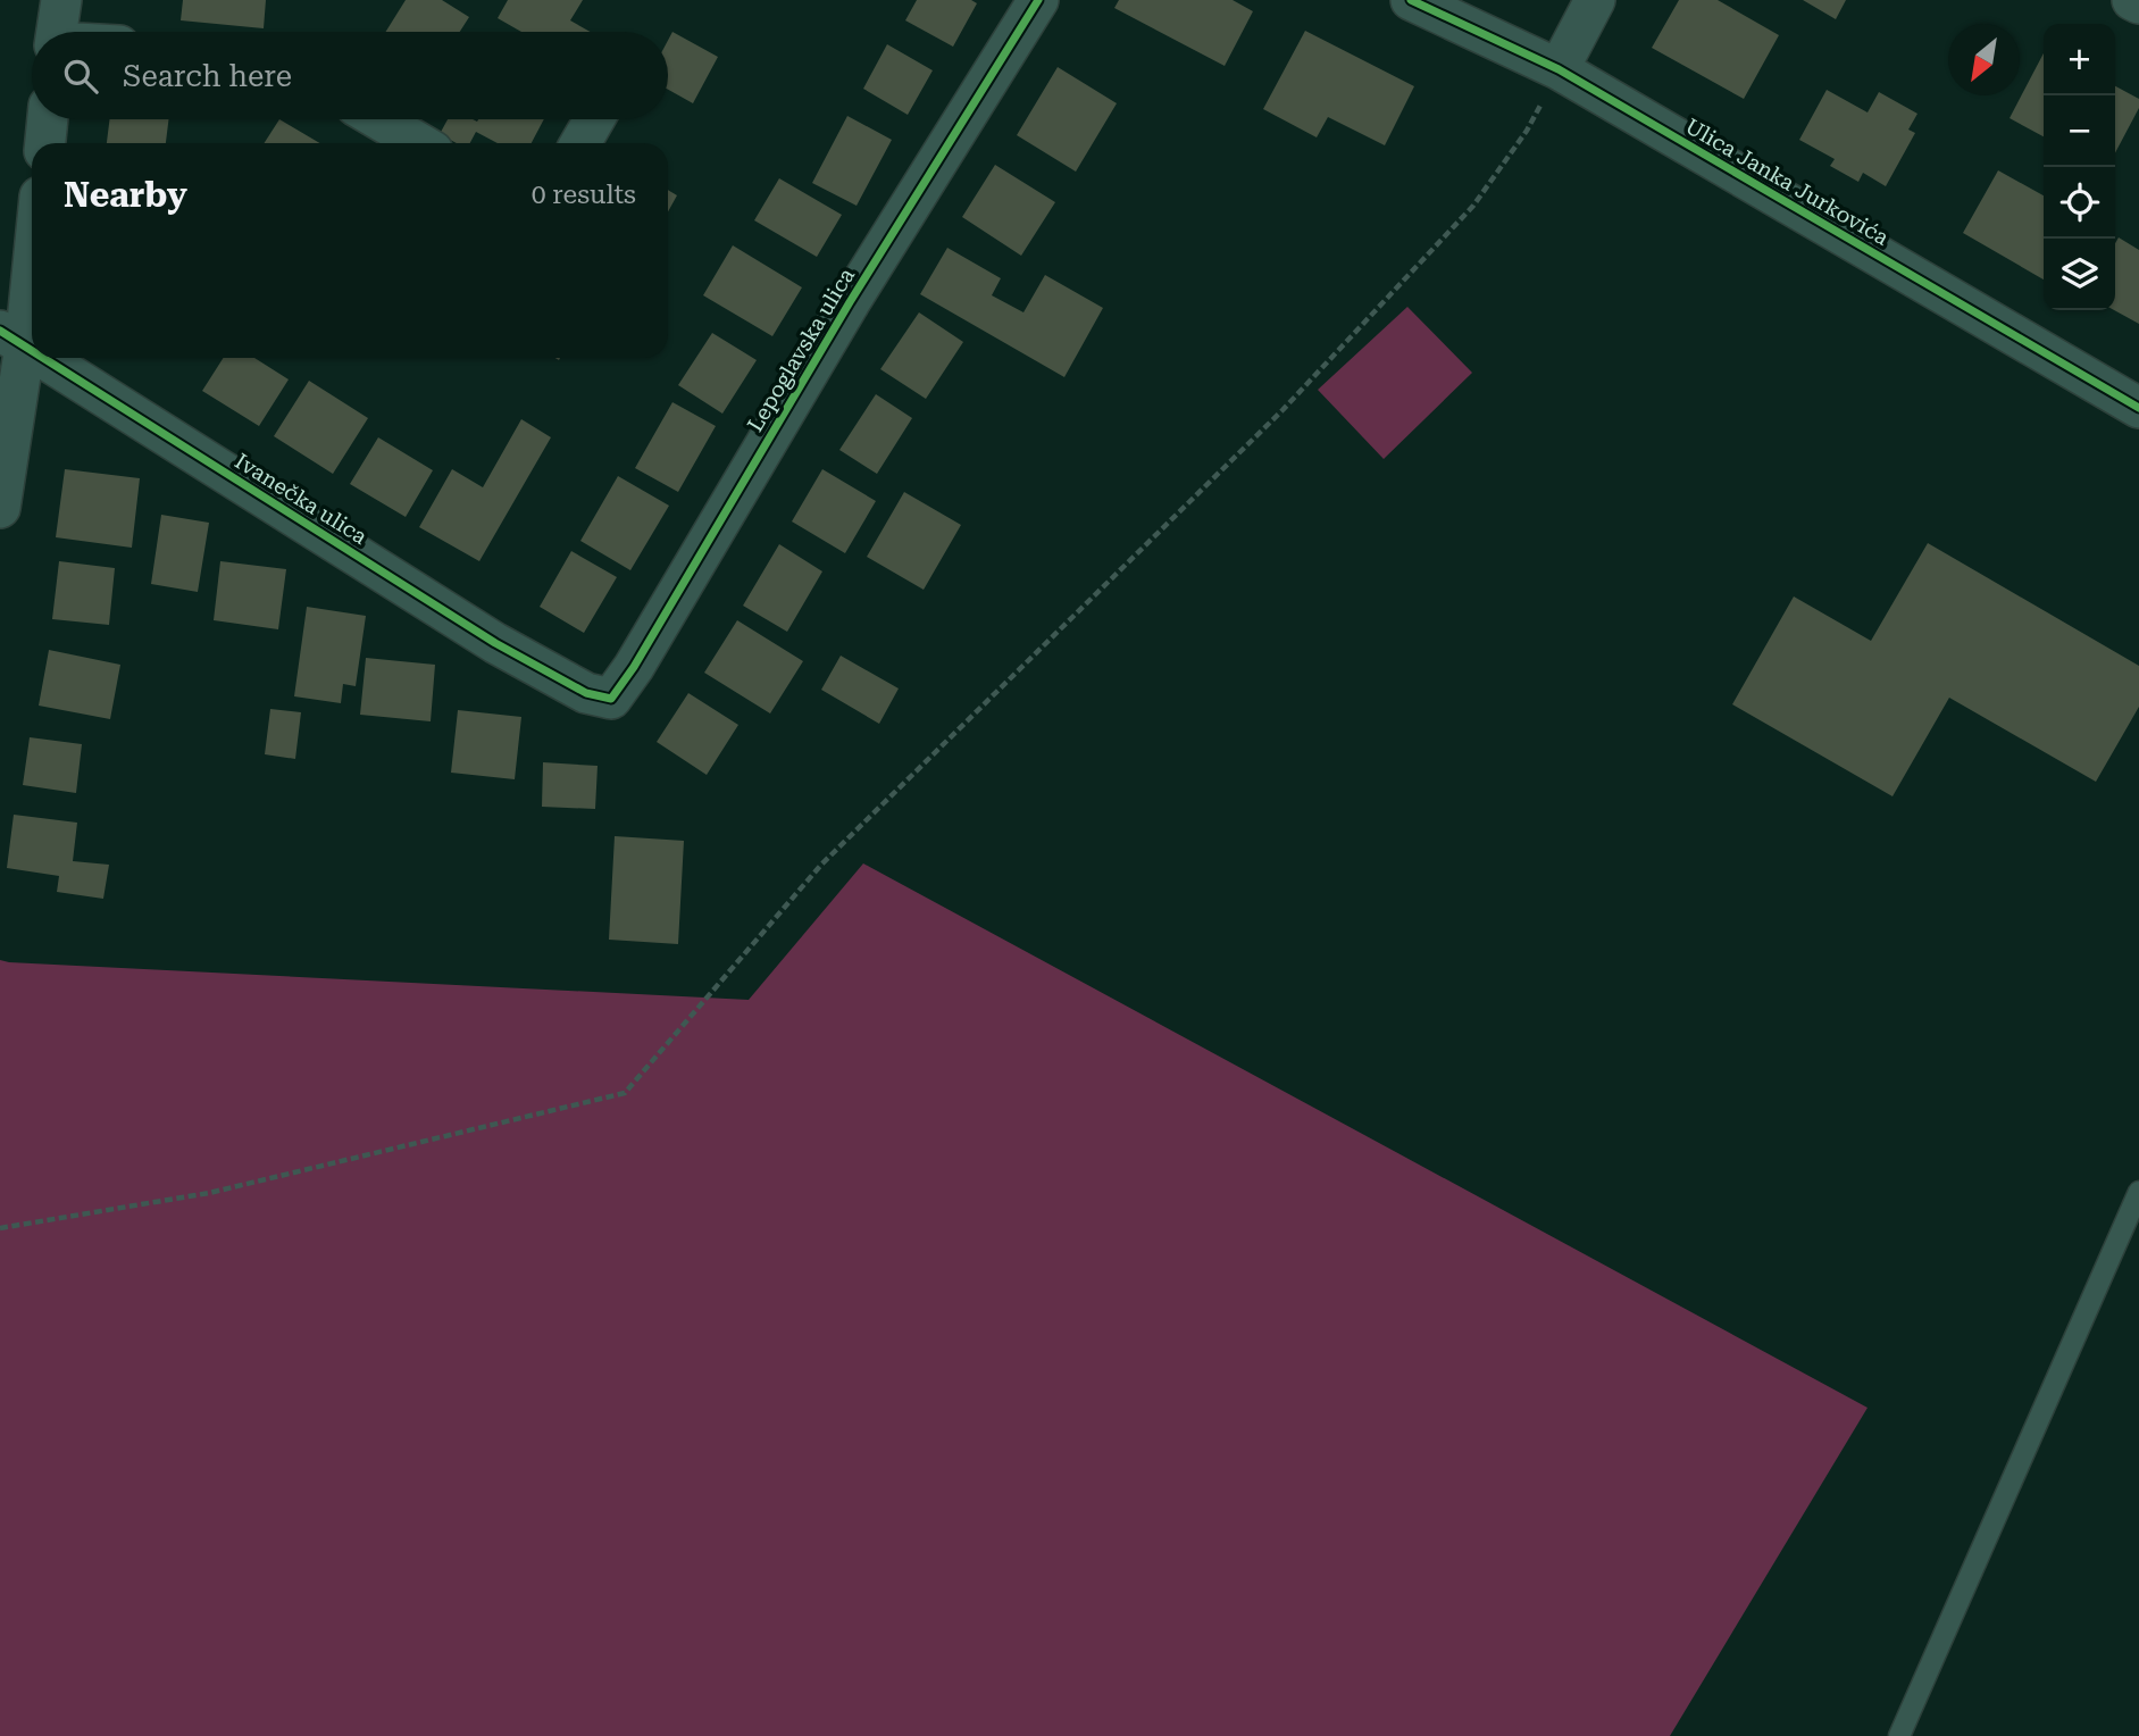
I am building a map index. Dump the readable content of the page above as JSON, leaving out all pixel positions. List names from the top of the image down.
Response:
{
  "streets": {
    "street": ["Ulica Janka Jurkovića", "Lepoglavska ulica", "Ivanečka ulica"]
  },
  "crossings": [
    ["Lepoglavska ulica", "Ivanečka ulica"]
  ],
  "north": "bottom left",
  "page": {
    "map_buttons": ["+", "−"],
    "search": "Search here",
    "heading": ["Nearby", "0 results"]
  }
}
